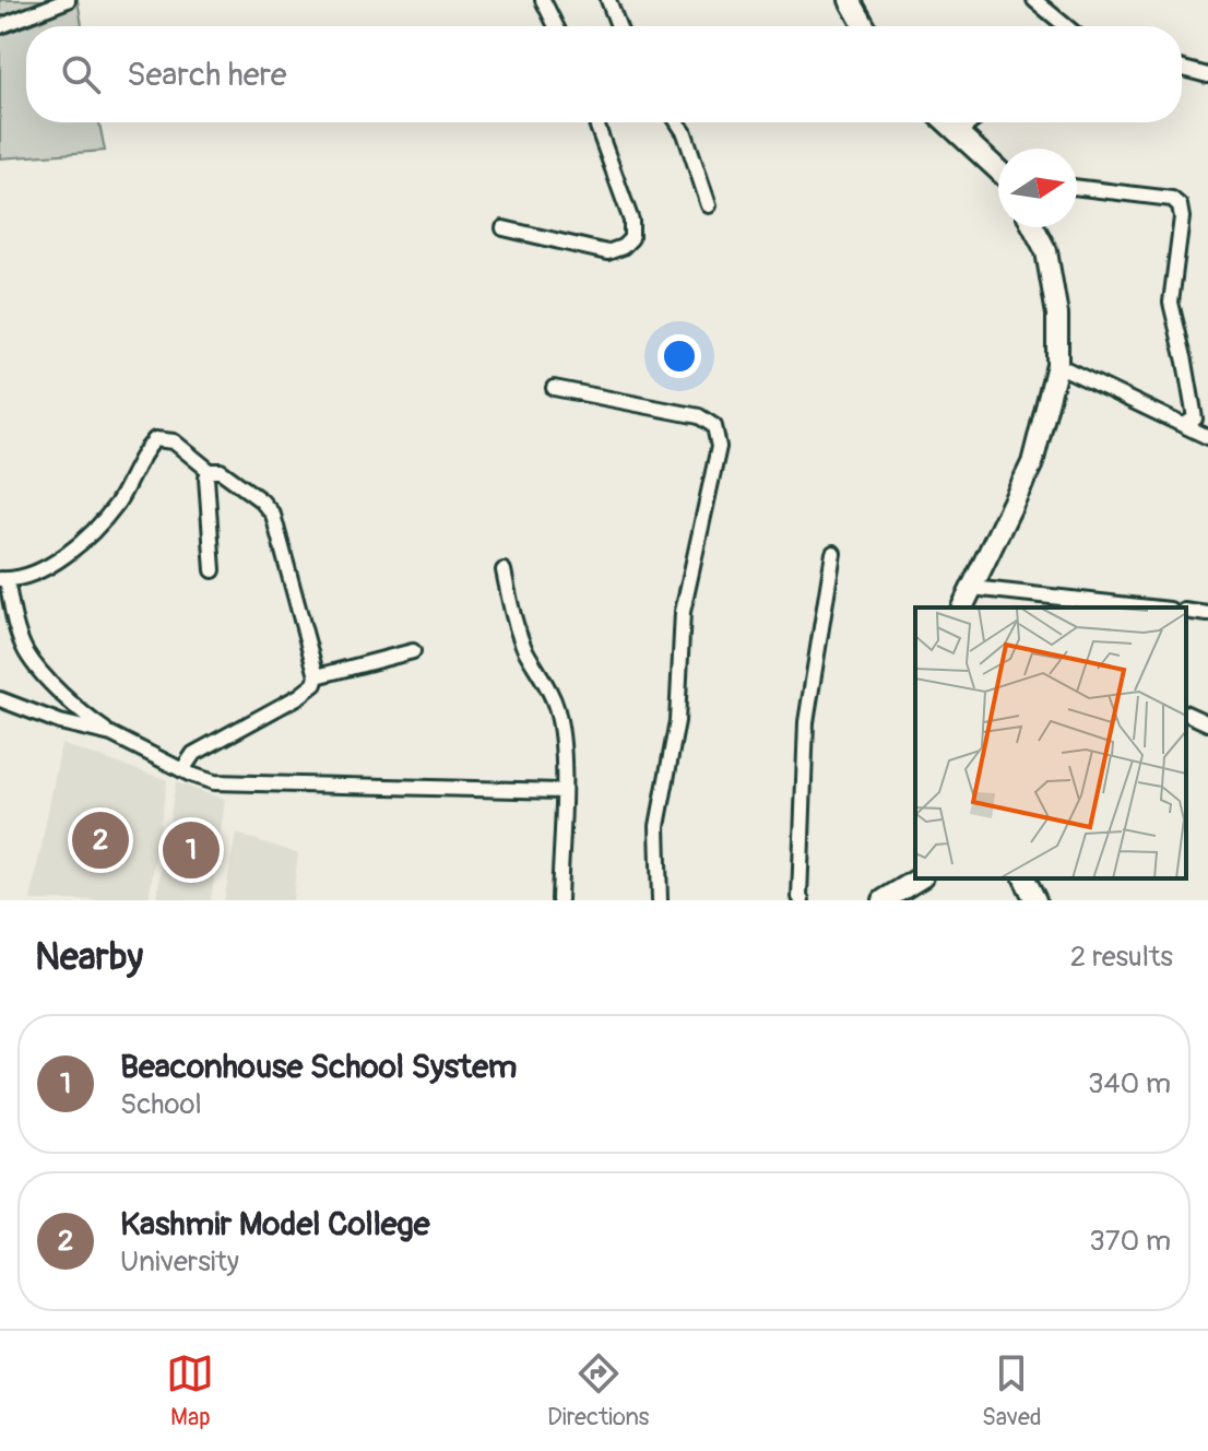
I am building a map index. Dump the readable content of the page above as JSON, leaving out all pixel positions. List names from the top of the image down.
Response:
{
  "north": "right",
  "page": {
    "search": "Search here",
    "pins": ["2", "1"],
    "heading": ["Nearby", "2 results"],
    "list": [
      {
        "mark": "1",
        "name": "Beaconhouse School System",
        "note": "School",
        "value": "340 m"
      },
      {
        "mark": "2",
        "name": "Kashmir Model College",
        "note": "University",
        "value": "370 m"
      }
    ],
    "nav": ["Map", "Directions", "Saved"]
  }
}
